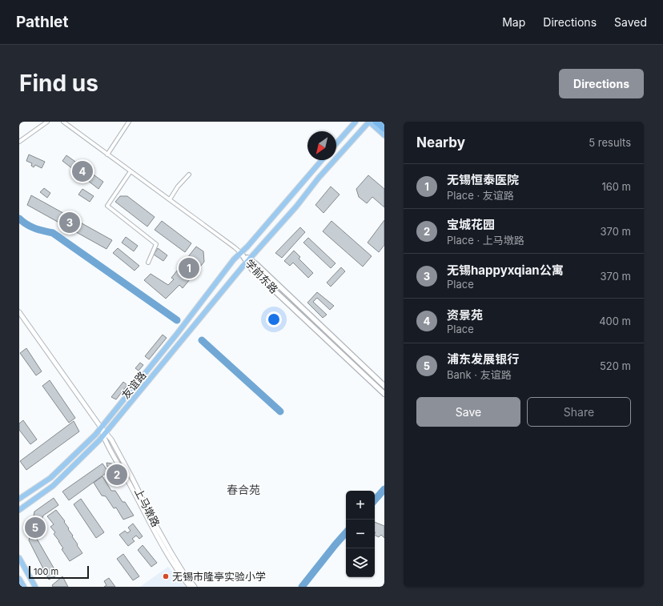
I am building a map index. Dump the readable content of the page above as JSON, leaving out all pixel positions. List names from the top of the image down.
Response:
{
  "streets": {
    "main road": ["学前东路", "友谊路"],
    "street": ["上马墩路"]
  },
  "crossings": [
    ["学前东路", "友谊路"],
    ["友谊路", "上马墩路"]
  ],
  "districts": ["春合苑"],
  "places": ["无锡市隆亭实验小学"],
  "scale_bar": "100 m",
  "north": "bottom left",
  "page": {
    "header": "Pathlet",
    "nav": ["Map", "Directions", "Saved"],
    "buttons": [
      "Directions",
      ["Save", "Share"]
    ],
    "title": "Find us",
    "heading": ["Nearby", "5 results"],
    "pins": [
      "4",
      "3",
      "1",
      "2",
      "5"
    ],
    "list": [
      {
        "mark": "1",
        "name": "无锡恒泰医院",
        "note": "Place · 友谊路",
        "value": "160 m"
      },
      {
        "mark": "2",
        "name": "宝城花园",
        "note": "Place · 上马墩路",
        "value": "370 m"
      },
      {
        "mark": "3",
        "name": "无锡happyxqian公寓",
        "note": "Place",
        "value": "370 m"
      },
      {
        "mark": "4",
        "name": "资景苑",
        "note": "Place",
        "value": "400 m"
      },
      {
        "mark": "5",
        "name": "浦东发展银行",
        "note": "Bank · 友谊路",
        "value": "520 m"
      }
    ],
    "map_buttons": ["+", "−"],
    "scale": "100 m"
  }
}
